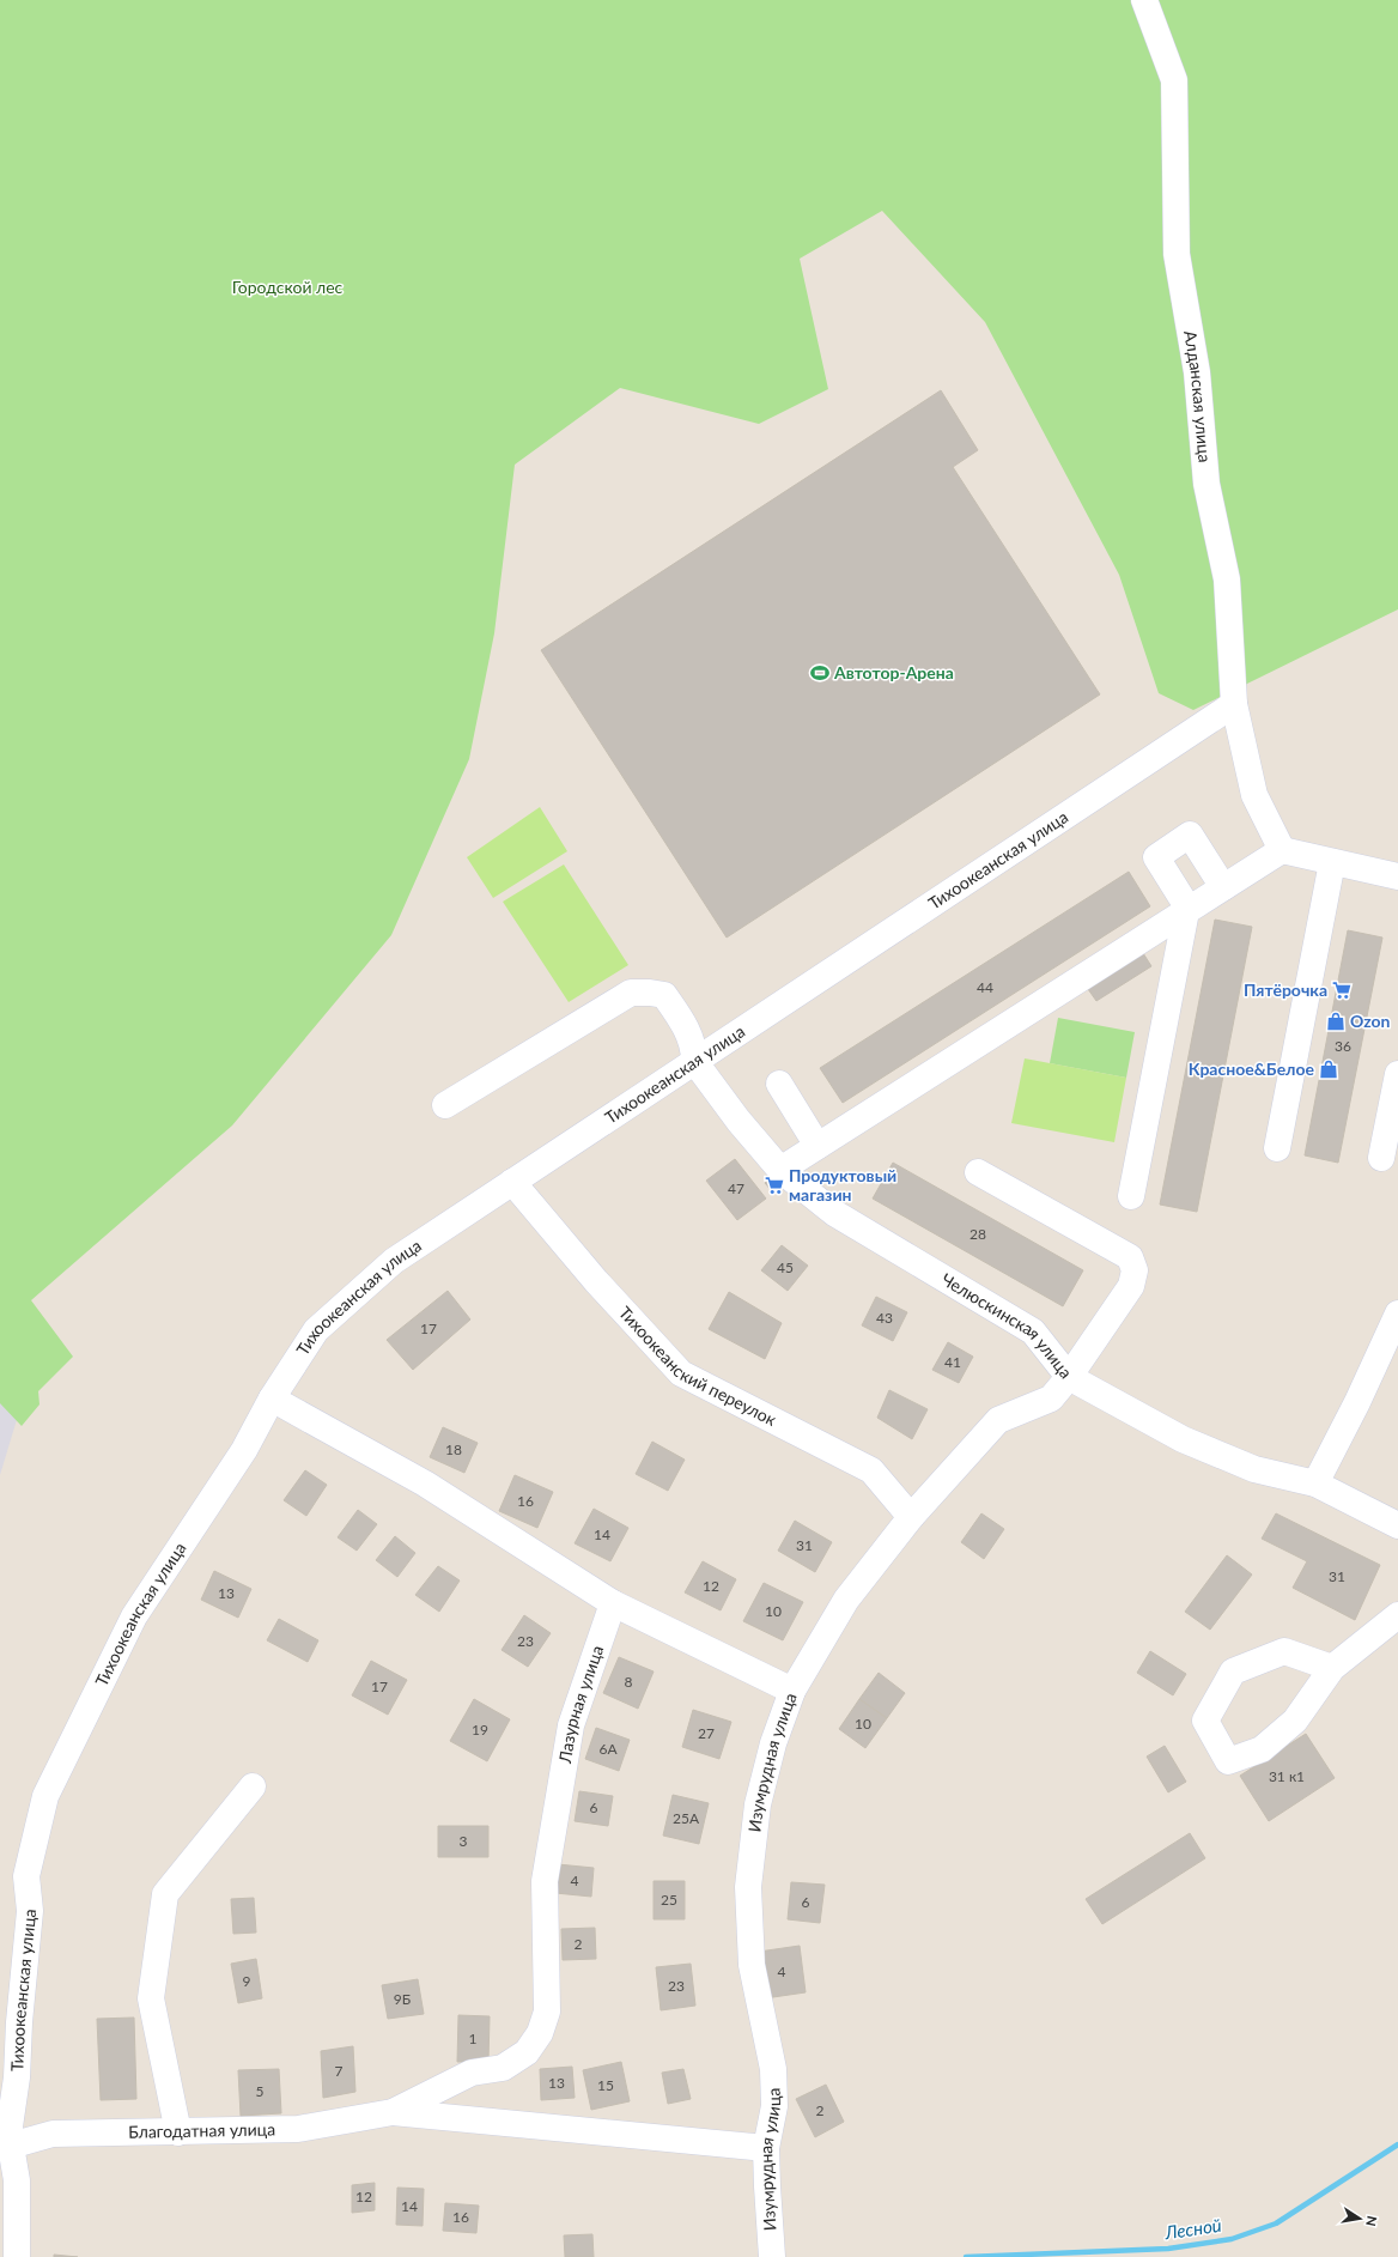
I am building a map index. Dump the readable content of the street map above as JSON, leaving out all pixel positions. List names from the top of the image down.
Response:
{
  "streets": {
    "street": [
      "Алданская улица",
      "Тихоокеанская улица",
      "Челюскинская улица",
      "Тихоокеанский переулок",
      "Лазурная улица",
      "Изумрудная улица",
      "Благодатная улица"
    ]
  },
  "crossings": [
    ["Алданская улица", "Тихоокеанская улица"],
    ["Тихоокеанская улица", "Челюскинская улица"],
    ["Тихоокеанская улица", "Тихоокеанский переулок"],
    ["Тихоокеанская улица", "Благодатная улица"],
    ["Челюскинская улица", "Изумрудная улица"],
    ["Тихоокеанский переулок", "Изумрудная улица"],
    ["Лазурная улица", "Благодатная улица"]
  ],
  "water": ["Лесной"],
  "parks": ["Городской лес"],
  "places": {
    "sports": ["Автотор-Арена"],
    "supermarket": ["Пятёрочка", "Продуктовый магазин"],
    "shop": ["Ozon", "Красное&Белое"]
  },
  "house_numbers": [
    "44",
    "36",
    "47",
    "28",
    "45",
    "43",
    "17",
    "41",
    "18",
    "16",
    "14",
    "31",
    "31",
    "12",
    "13",
    "10",
    "23",
    "8",
    "17",
    "10",
    "19",
    "27",
    "6А",
    "31 к1",
    "6",
    "25А",
    "3",
    "4",
    "25",
    "6",
    "2",
    "4",
    "9",
    "23",
    "9Б",
    "1",
    "7",
    "13",
    "15",
    "5",
    "2",
    "12",
    "14",
    "16"
  ],
  "north": "right"
}
